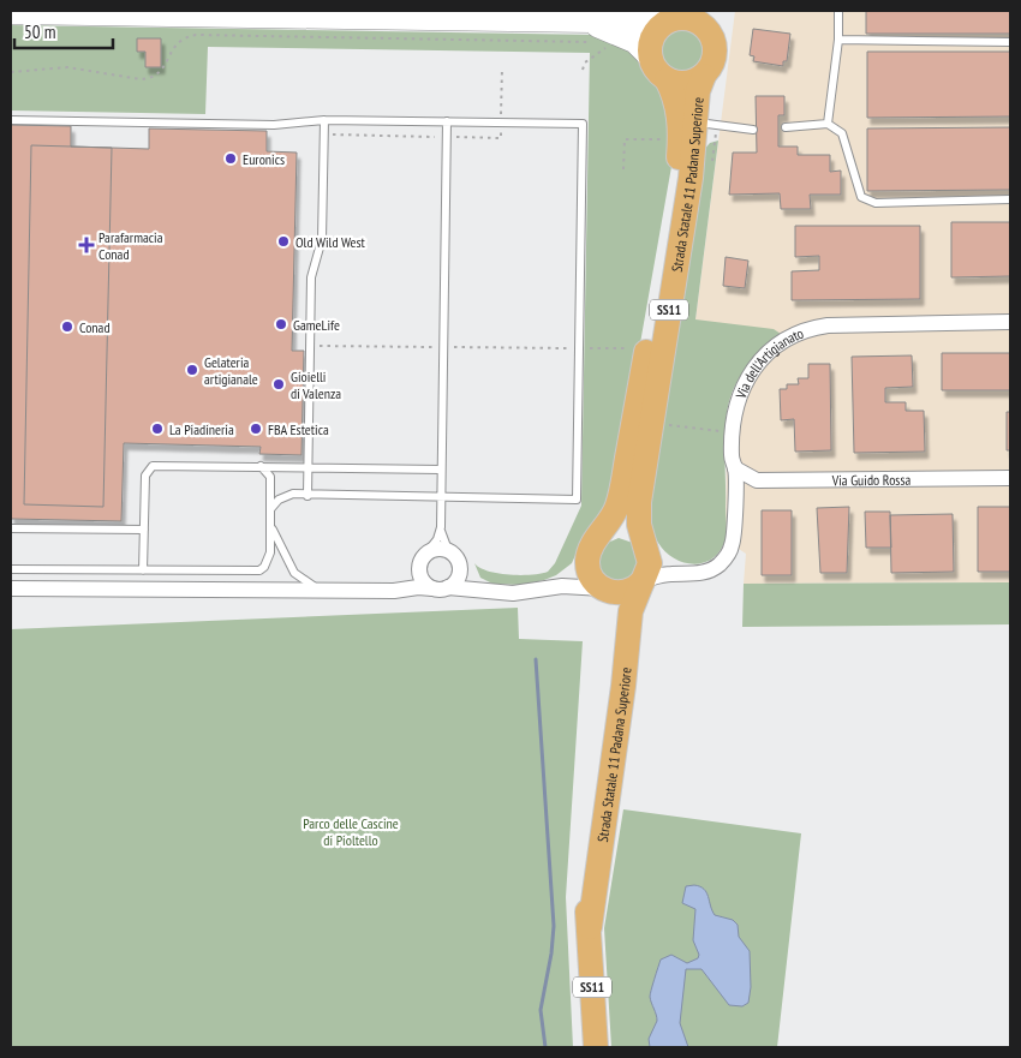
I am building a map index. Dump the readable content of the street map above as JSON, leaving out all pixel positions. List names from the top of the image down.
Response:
{
  "streets": {
    "main road": ["Strada Statale 11 Padana Superiore", "SS11"],
    "street": ["Via dell'Artigianato", "Via Guido Rossa"]
  },
  "crossings": [
    ["Strada Statale 11 Padana Superiore", "Via dell'Artigianato"],
    ["Via dell'Artigianato", "Via Guido Rossa"]
  ],
  "parks": ["Parco delle Cascine di Pioltello"],
  "places": {
    "other": [
      "Euronics",
      "Old Wild West",
      "GameLife",
      "Conad",
      "Gelateria artigianale",
      "Gioielli di Valenza",
      "La Piadineria",
      "FBA Estetica"
    ],
    "health": ["Parafarmacia Conad"]
  },
  "scale_bar": "50 m"
}
